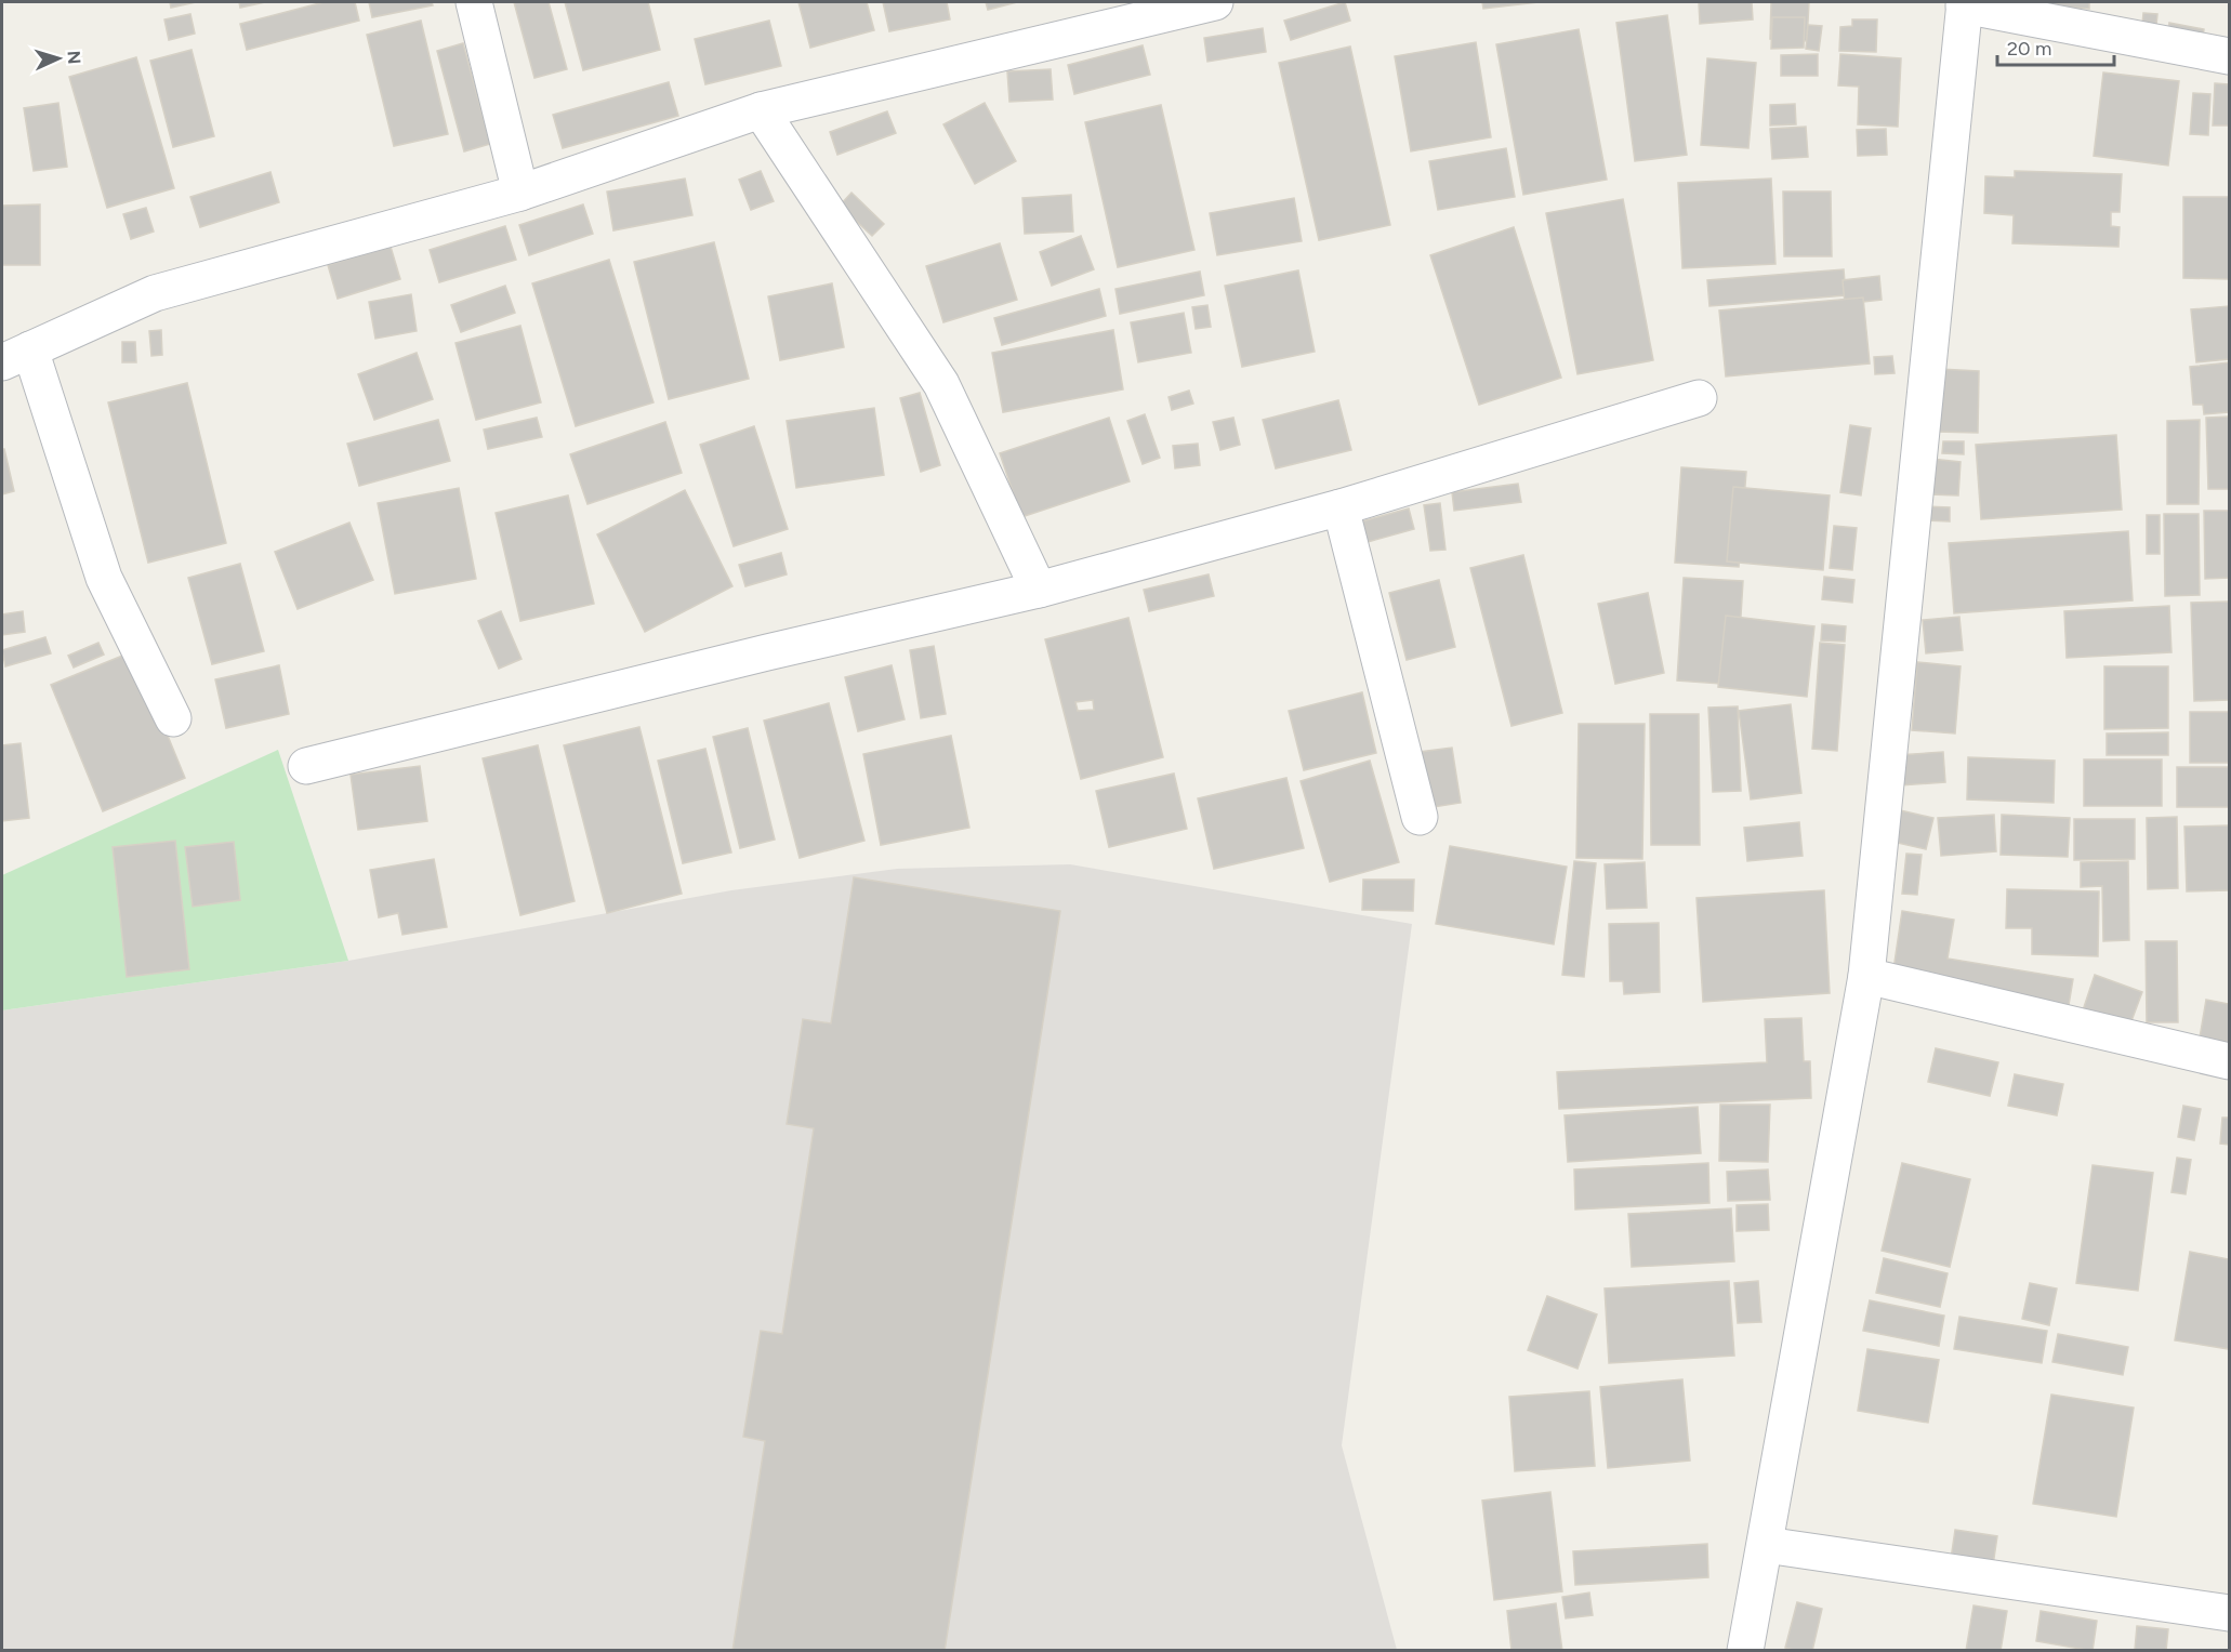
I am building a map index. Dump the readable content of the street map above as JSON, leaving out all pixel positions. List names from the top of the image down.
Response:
{
  "scale_bar": "20 m",
  "north": "right"
}
